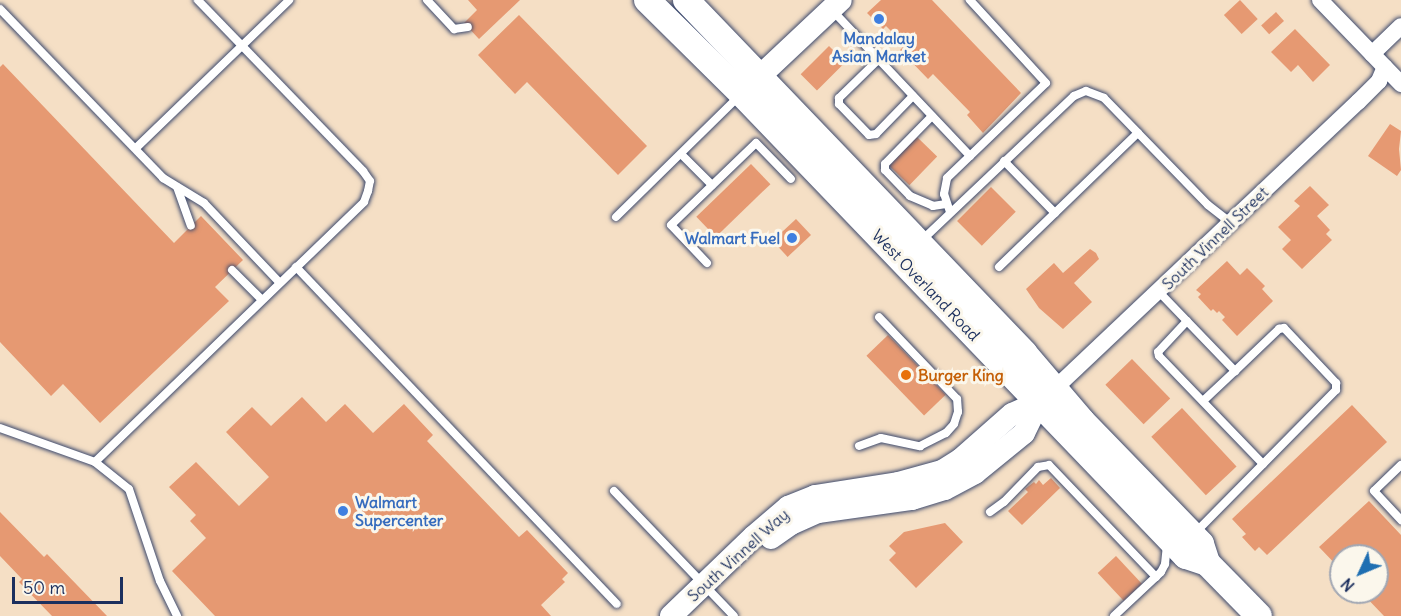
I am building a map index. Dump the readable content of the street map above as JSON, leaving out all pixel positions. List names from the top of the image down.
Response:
{
  "streets": {
    "main road": ["West Overland Road"],
    "street": ["South Vinnell Street", "South Vinnell Way"]
  },
  "crossings": [
    ["South Vinnell Street", "West Overland Road"],
    ["South Vinnell Street", "South Vinnell Way"],
    ["West Overland Road", "South Vinnell Way"]
  ],
  "places": [
    "Mandalay Asian Market",
    "Walmart Fuel",
    "Burger King",
    "Walmart Supercenter"
  ],
  "scale_bar": "50 m",
  "north": "bottom left"
}
